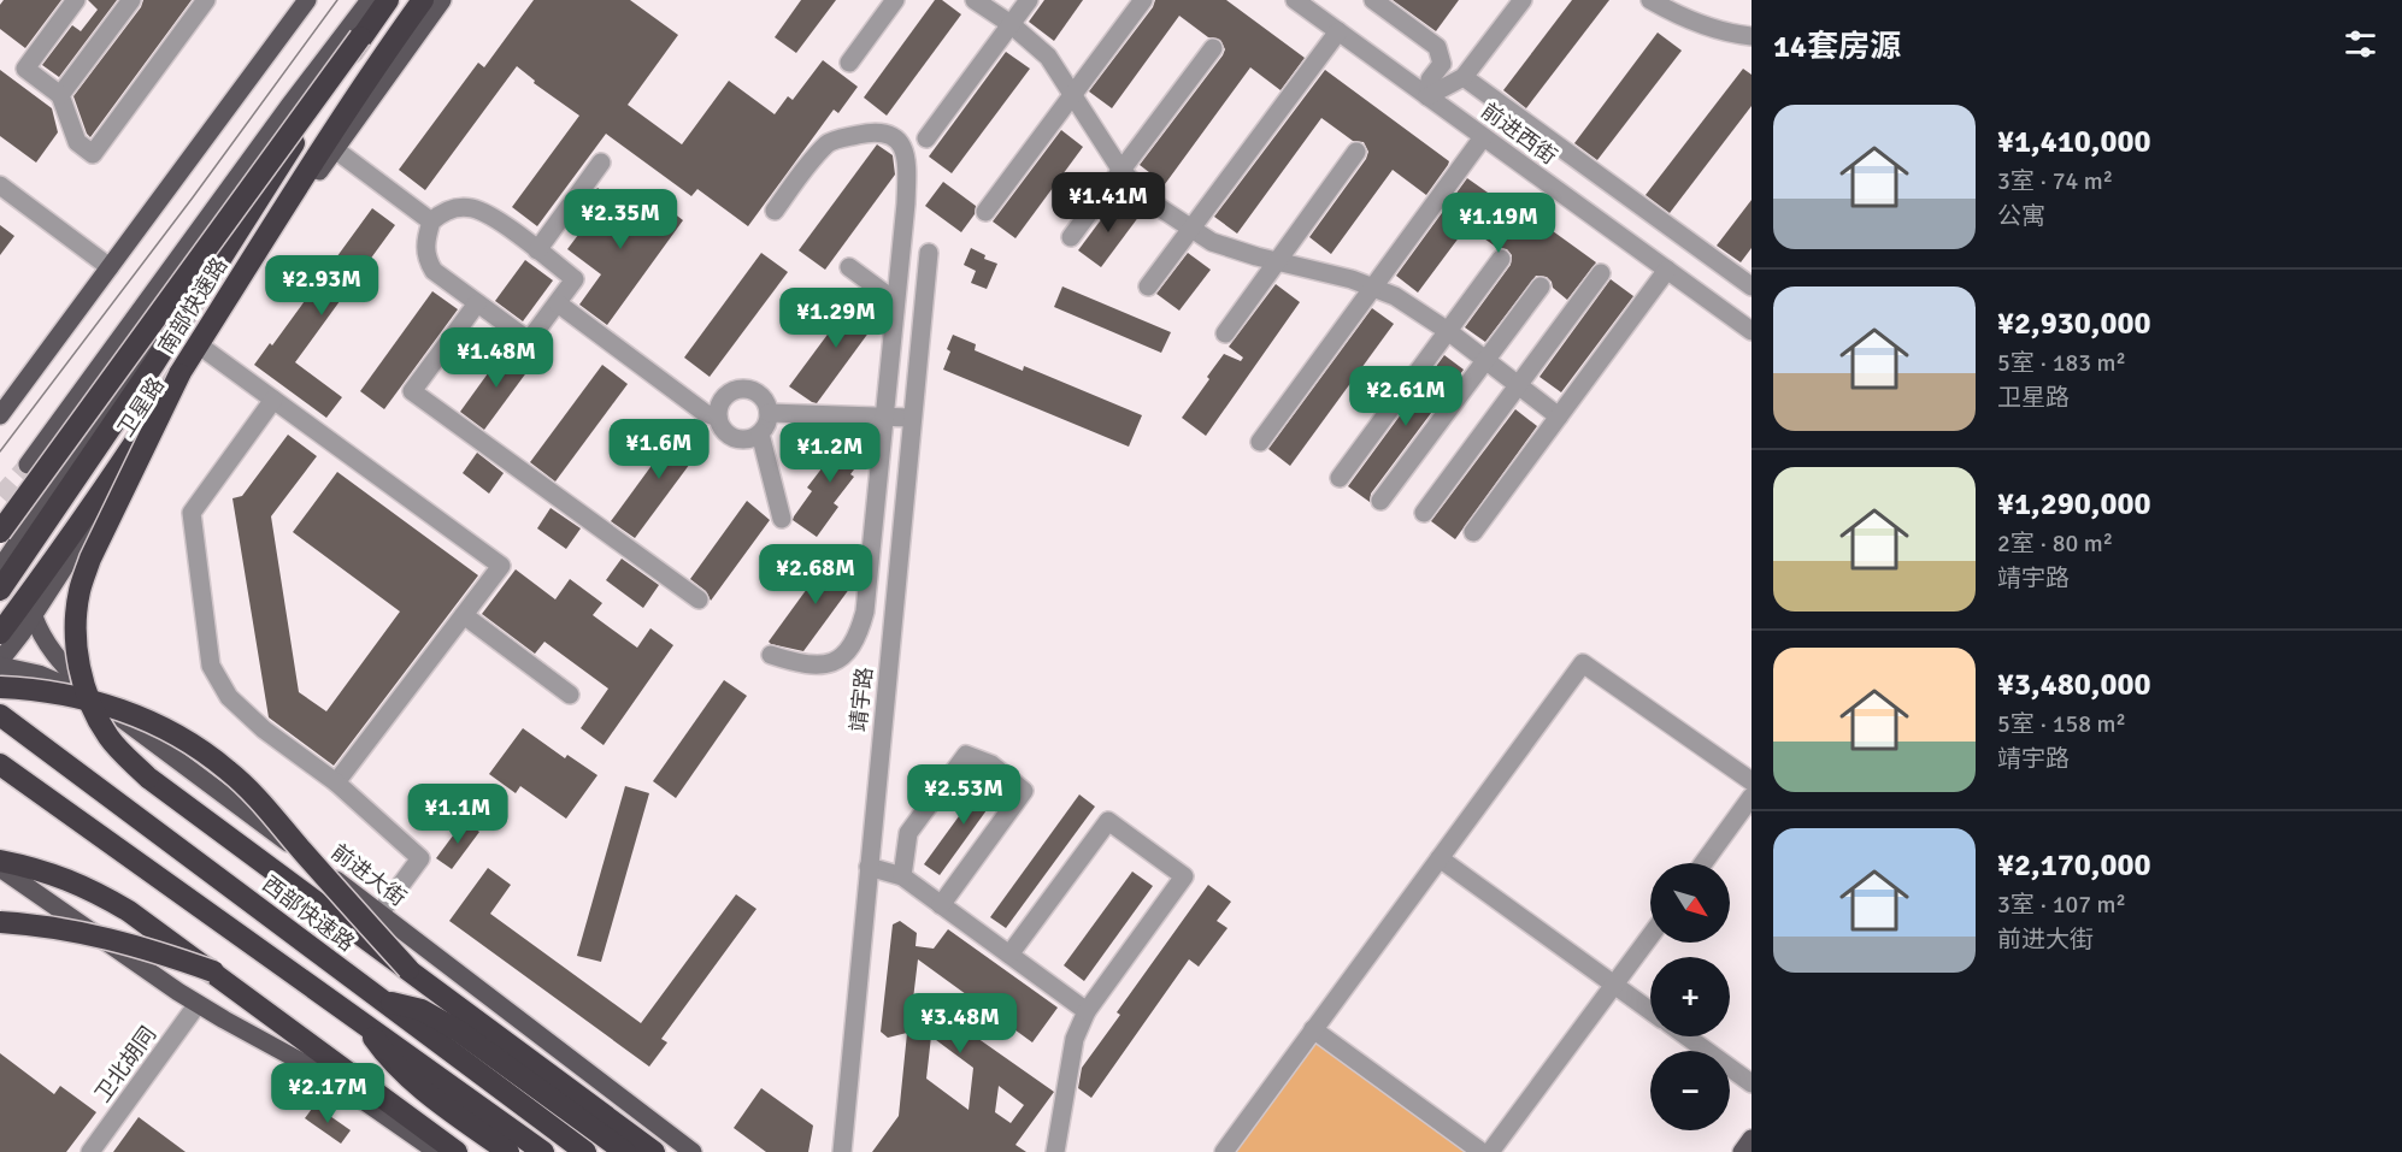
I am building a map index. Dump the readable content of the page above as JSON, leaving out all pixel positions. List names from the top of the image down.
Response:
{
  "streets": {
    "highway": ["南部快速路", "西部快速路"],
    "main road": ["卫星路", "前进大街"],
    "street": ["前进西街", "靖宇路", "卫北胡同"]
  },
  "crossings": [
    ["卫星路", "前进大街"]
  ],
  "north": "bottom right",
  "page": {
    "heading": "14套房源",
    "list": [
      {
        "name": "¥1,410,000",
        "note": "3室 · 74 m² · 公寓"
      },
      {
        "name": "¥2,930,000",
        "note": "5室 · 183 m² · 卫星路"
      },
      {
        "name": "¥1,290,000",
        "note": "2室 · 80 m² · 靖宇路"
      },
      {
        "name": "¥3,480,000",
        "note": "5室 · 158 m² · 靖宇路"
      },
      {
        "name": "¥2,170,000",
        "note": "3室 · 107 m² · 前进大街"
      }
    ],
    "price": [
      "¥1.41M",
      "¥2.35M",
      "¥1.19M",
      "¥2.93M",
      "¥1.29M",
      "¥1.48M",
      "¥2.61M",
      "¥1.6M",
      "¥1.2M",
      "¥2.68M",
      "¥2.53M",
      "¥1.1M",
      "¥3.48M",
      "¥2.17M"
    ],
    "map_buttons": ["+", "−"]
  }
}
